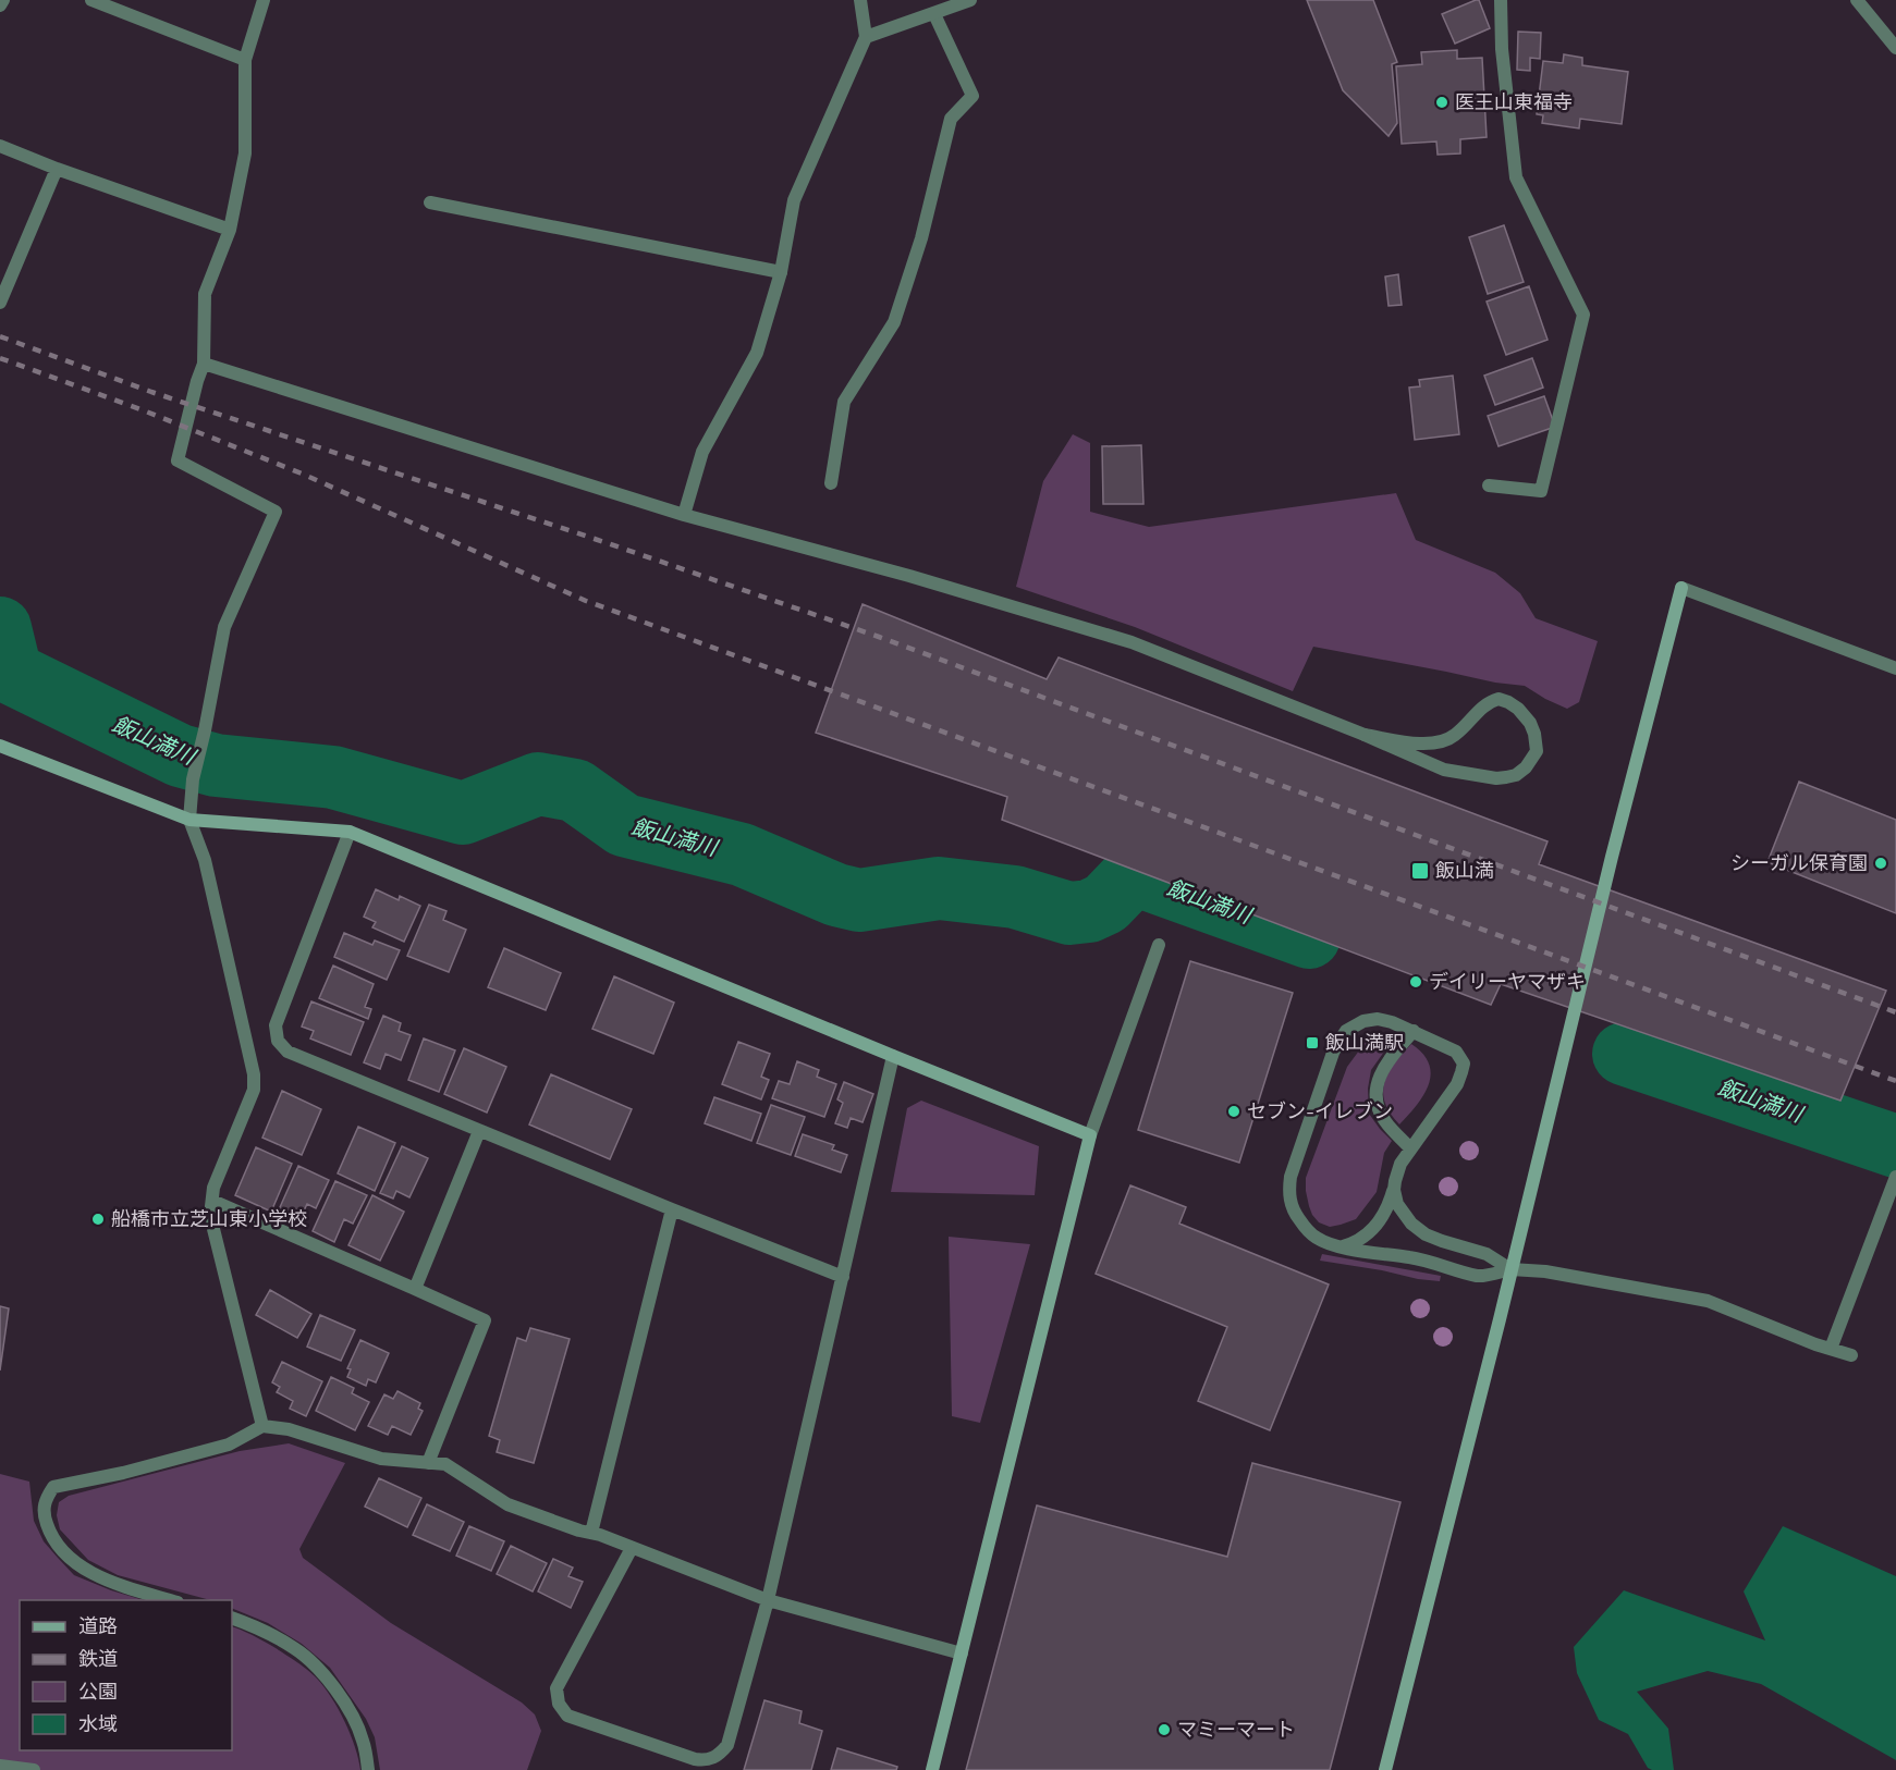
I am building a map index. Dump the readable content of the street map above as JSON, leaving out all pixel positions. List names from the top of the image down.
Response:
{
  "water": ["飯山満川"],
  "places": {
    "other": [
      "医王山東福寺",
      "シーガル保育園",
      "デイリーヤマザキ",
      "セブン-イレブン",
      "船橋市立芝山東小学校",
      "マミーマート"
    ],
    "transit": ["飯山満", "飯山満駅"]
  },
  "legend": [
    "道路",
    "鉄道",
    "公園",
    "水域"
  ]
}
